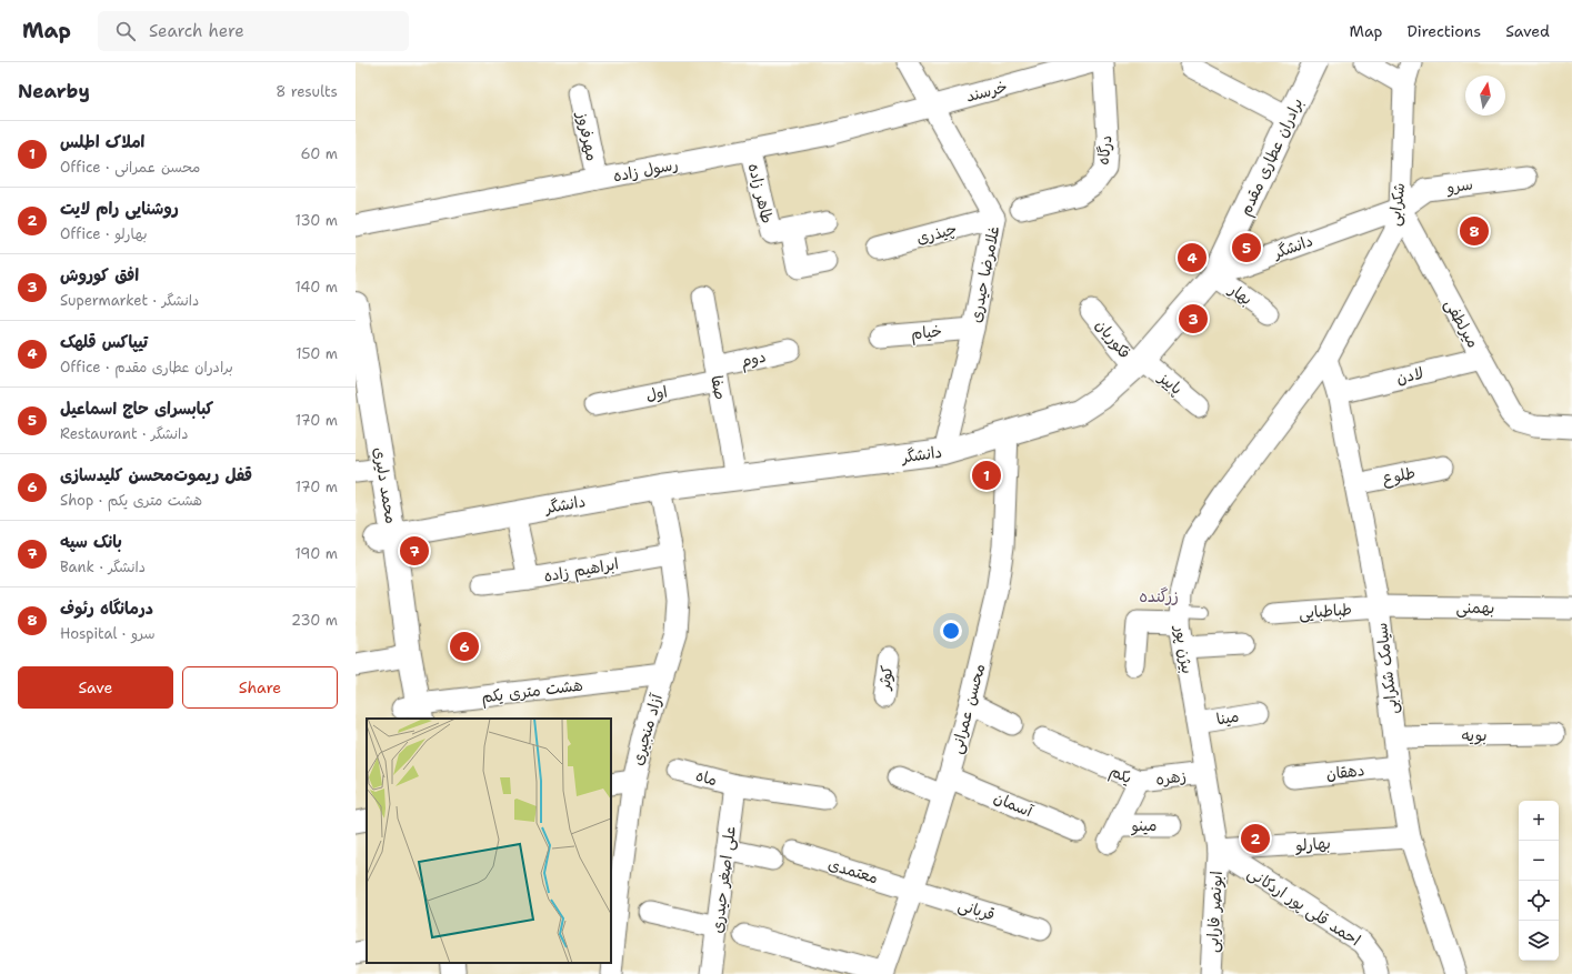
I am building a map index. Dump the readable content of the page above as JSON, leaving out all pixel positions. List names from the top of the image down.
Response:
{
  "streets": {
    "street": [
      "خرسند",
      "مهرفروز",
      "درگاه",
      "برادران عطاری مقدم",
      "رسول زاده",
      "سرو",
      "طاهر زاده",
      "شکرابی",
      "چیذری",
      "دانشگر",
      "غلامرضا حیدری",
      "بهار",
      "میرلطفی",
      "خیام",
      "فکوریان",
      "دوم",
      "لادن",
      "پاییز",
      "صفا",
      "اول",
      "طلوع",
      "محمد دلیری",
      "ابراهیم زاده",
      "بهمنی",
      "طباطبایی",
      "بیژن پور",
      "سیامک شکرابی",
      "کوثر",
      "هشت متری یکم",
      "محسن عمرانی",
      "مینا",
      "آزاد منجیری",
      "بویه",
      "دهقان",
      "یکم",
      "ماه",
      "زهره",
      "آسمان",
      "مینو",
      "بهارلو",
      "معتمدی",
      "علی اصغر حیدری",
      "احمد قلی پور اردکانی",
      "قربانی",
      "ابونصر فارابی"
    ]
  },
  "crossings": [
    ["خرسند", "رسول زاده"],
    ["خرسند", "غلامرضا حیدری"],
    ["مهرفروز", "رسول زاده"],
    ["برادران عطاری مقدم", "دانشگر"],
    ["برادران عطاری مقدم", "بهار"],
    ["رسول زاده", "طاهر زاده"],
    ["رسول زاده", "غلامرضا حیدری"],
    ["سرو", "شکرابی"],
    ["سرو", "دانشگر"],
    ["سرو", "میرلطفی"],
    ["شکرابی", "دانشگر"],
    ["شکرابی", "میرلطفی"],
    ["شکرابی", "بیژن پور"],
    ["شکرابی", "سیامک شکرابی"],
    ["چیذری", "غلامرضا حیدری"],
    ["دانشگر", "غلامرضا حیدری"],
    ["دانشگر", "بهار"],
    ["دانشگر", "میرلطفی"],
    ["دانشگر", "فکوریان"],
    ["دانشگر", "پاییز"],
    ["دانشگر", "صفا"],
    ["دانشگر", "محمد دلیری"],
    ["دانشگر", "ابراهیم زاده"],
    ["دانشگر", "محسن عمرانی"],
    ["دانشگر", "آزاد منجیری"],
    ["غلامرضا حیدری", "خیام"],
    ["میرلطفی", "لادن"],
    ["فکوریان", "پاییز"],
    ["دوم", "صفا"],
    ["دوم", "اول"],
    ["لادن", "سیامک شکرابی"],
    ["صفا", "اول"],
    ["طلوع", "سیامک شکرابی"],
    ["محمد دلیری", "هشت متری یکم"],
    ["ابراهیم زاده", "آزاد منجیری"],
    ["بهمنی", "طباطبایی"],
    ["بهمنی", "سیامک شکرابی"],
    ["طباطبایی", "سیامک شکرابی"],
    ["بیژن پور", "سیامک شکرابی"],
    ["بیژن پور", "مینا"],
    ["بیژن پور", "زهره"],
    ["بیژن پور", "بهارلو"],
    ["بیژن پور", "احمد قلی پور اردکانی"],
    ["بیژن پور", "ابونصر فارابی"],
    ["سیامک شکرابی", "بویه"],
    ["سیامک شکرابی", "دهقان"],
    ["سیامک شکرابی", "بهارلو"],
    ["هشت متری یکم", "آزاد منجیری"],
    ["محسن عمرانی", "آسمان"],
    ["محسن عمرانی", "معتمدی"],
    ["محسن عمرانی", "قربانی"],
    ["یکم", "زهره"],
    ["یکم", "مینو"],
    ["ماه", "علی اصغر حیدری"],
    ["بهارلو", "احمد قلی پور اردکانی"],
    ["بهارلو", "ابونصر فارابی"],
    ["معتمدی", "قربانی"],
    ["احمد قلی پور اردکانی", "ابونصر فارابی"]
  ],
  "districts": ["زرگنده"],
  "north": "top",
  "page": {
    "header": "Map",
    "search": "Search here",
    "nav": ["Map", "Directions", "Saved"],
    "heading": ["Nearby", "8 results"],
    "list": [
      {
        "mark": "1",
        "name": "املاک اطلس",
        "note": "Office · محسن عمرانی",
        "value": "60 m"
      },
      {
        "mark": "2",
        "name": "روشنایی رام لایت",
        "note": "Office · بهارلو",
        "value": "130 m"
      },
      {
        "mark": "3",
        "name": "افق کوروش",
        "note": "Supermarket · دانشگر",
        "value": "140 m"
      },
      {
        "mark": "4",
        "name": "تیپاکس قلهک",
        "note": "Office · برادران عطاری مقدم",
        "value": "150 m"
      },
      {
        "mark": "5",
        "name": "کبابسرای حاج اسماعیل",
        "note": "Restaurant · دانشگر",
        "value": "170 m"
      },
      {
        "mark": "6",
        "name": "قفل ریموت‌محسن کلیدسازی",
        "note": "Shop · هشت متری یکم",
        "value": "170 m"
      },
      {
        "mark": "7",
        "name": "بانک سپه",
        "note": "Bank · دانشگر",
        "value": "190 m"
      },
      {
        "mark": "8",
        "name": "درمانگاه رئوف",
        "note": "Hospital · سرو",
        "value": "230 m"
      }
    ],
    "pins": [
      "8",
      "5",
      "4",
      "3",
      "1",
      "7",
      "6",
      "2"
    ],
    "buttons": ["Save", "Share"],
    "map_buttons": ["+", "−"]
  }
}
